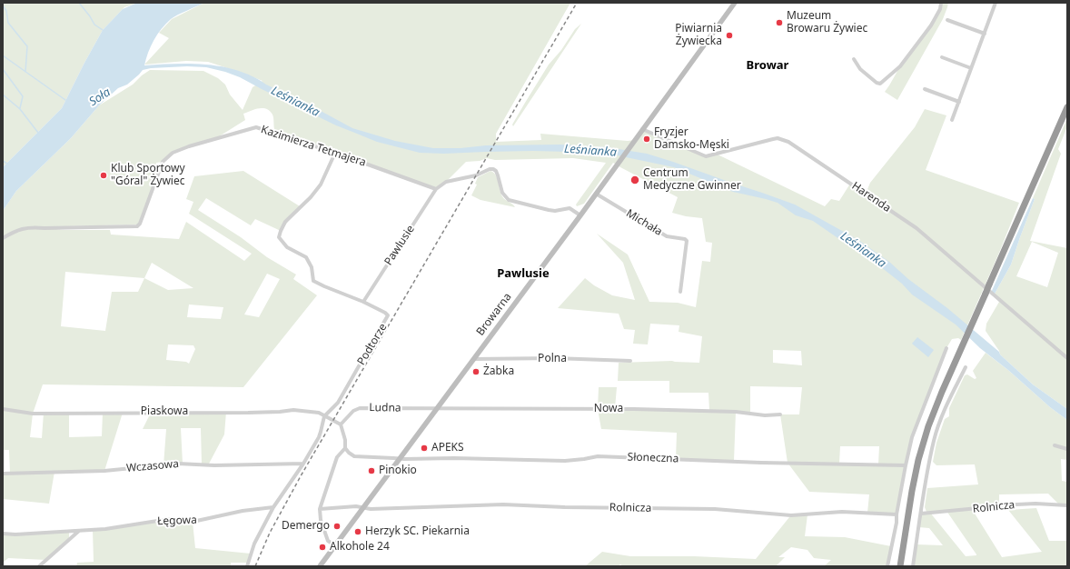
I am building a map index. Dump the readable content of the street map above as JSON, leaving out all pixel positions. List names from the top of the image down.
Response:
{
  "streets": {
    "street": [
      "Kazimierza Tetmajera",
      "Harenda",
      "Michała",
      "Pawlusie",
      "Browarna",
      "Podtorze",
      "Polna",
      "Ludna",
      "Nowa",
      "Piaskowa",
      "Słoneczna",
      "Wczasowa",
      "Rolnicza",
      "Łęgowa"
    ]
  },
  "crossings": [
    ["Kazimierza Tetmajera", "Pawlusie"],
    ["Kazimierza Tetmajera", "Podtorze"],
    ["Harenda", "Browarna"],
    ["Michała", "Browarna"],
    ["Pawlusie", "Podtorze"],
    ["Browarna", "Polna"],
    ["Browarna", "Ludna"],
    ["Browarna", "Nowa"],
    ["Browarna", "Słoneczna"],
    ["Browarna", "Rolnicza"],
    ["Podtorze", "Piaskowa"],
    ["Podtorze", "Wczasowa"],
    ["Podtorze", "Łęgowa"],
    ["Ludna", "Nowa"]
  ],
  "districts": ["Browar", "Pawlusie"],
  "water": ["Soła", "Leśnianka"],
  "places": [
    "Muzeum Browaru Żywiec",
    "Piwiarnia Żywiecka",
    "Fryzjer Damsko-Męski",
    "Klub Sportowy \"Góral\" Żywiec",
    "Centrum Medyczne Gwinner",
    "Żabka",
    "APEKS",
    "Pinokio",
    "Demergo",
    "Herzyk SC. Piekarnia",
    "Alkohole 24"
  ]
}
